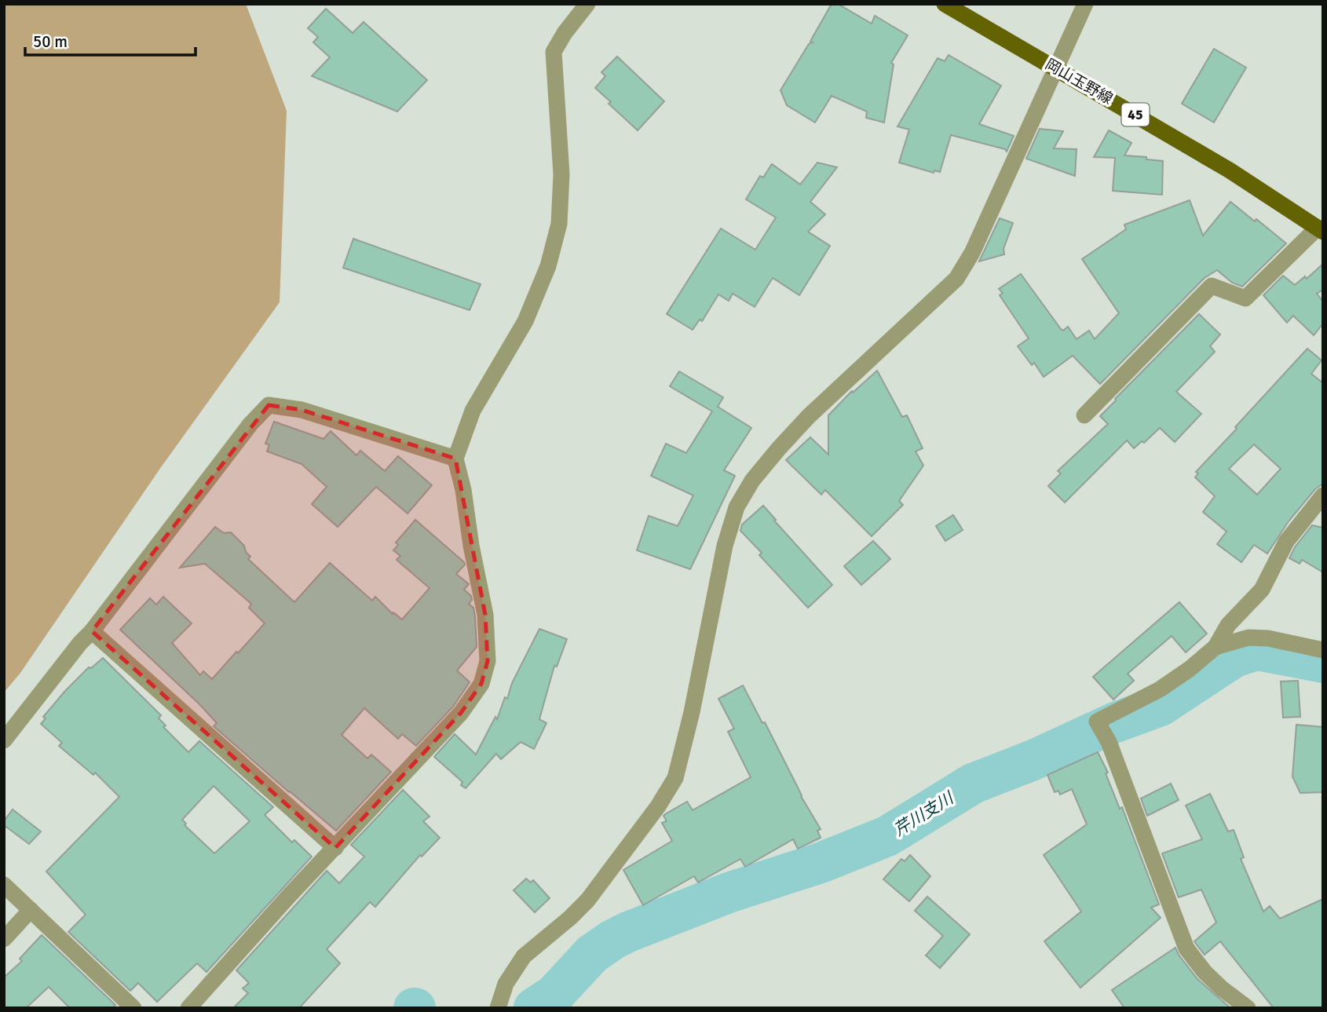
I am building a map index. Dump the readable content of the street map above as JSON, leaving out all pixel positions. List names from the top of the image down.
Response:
{
  "streets": {
    "main road": ["岡山玉野線", "45"]
  },
  "water": ["芹川支川"],
  "scale_bar": "50 m"
}
